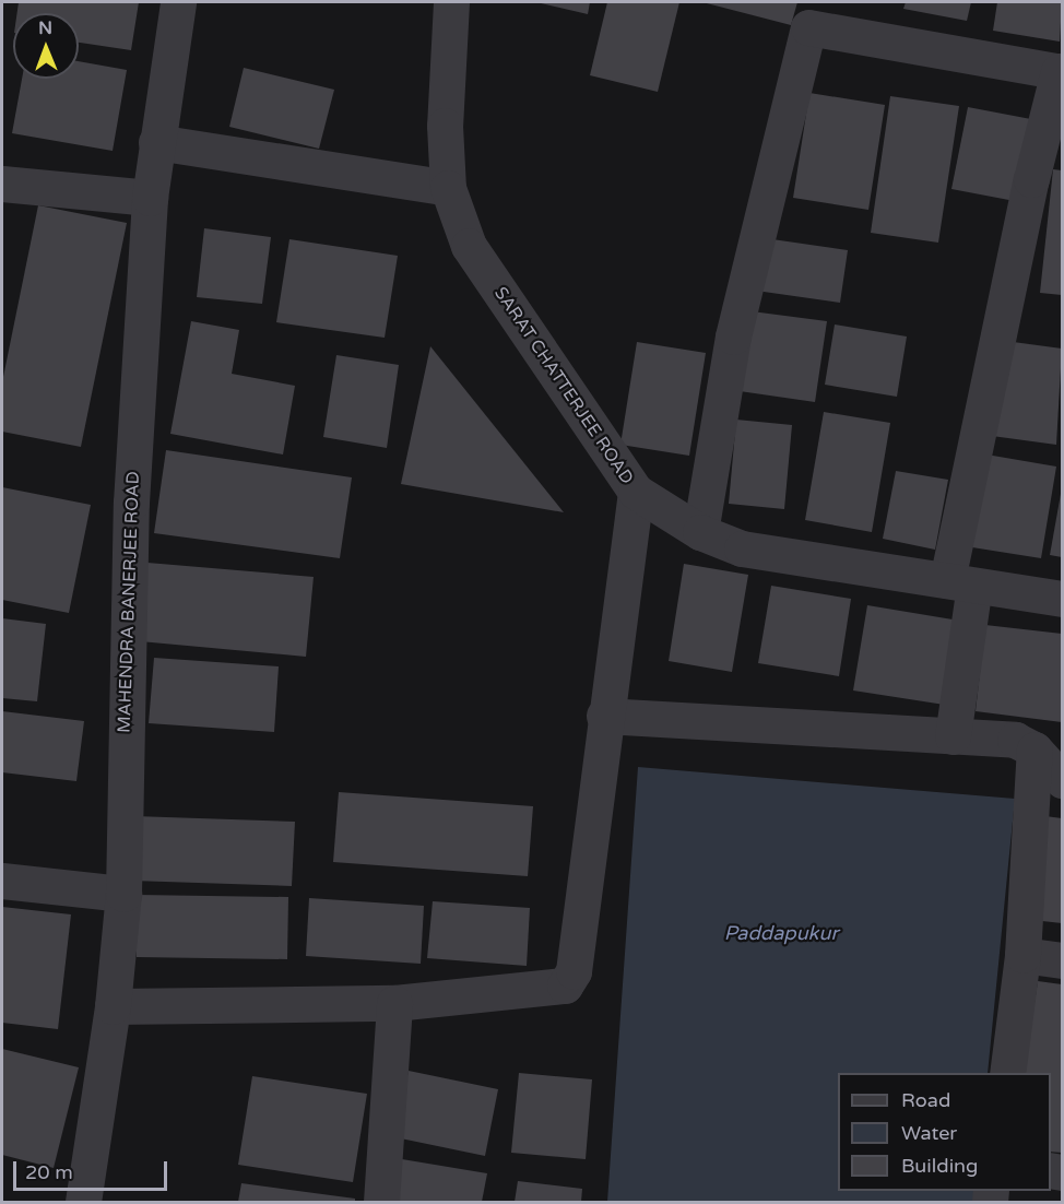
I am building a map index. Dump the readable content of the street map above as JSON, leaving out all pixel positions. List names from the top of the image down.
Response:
{
  "streets": {
    "street": ["SARAT CHATTERJEE ROAD", "MAHENDRA BANERJEE ROAD"]
  },
  "water": ["Paddapukur"],
  "legend": ["Road", "Water", "Building"],
  "scale_bar": "20 m",
  "north": "top"
}
